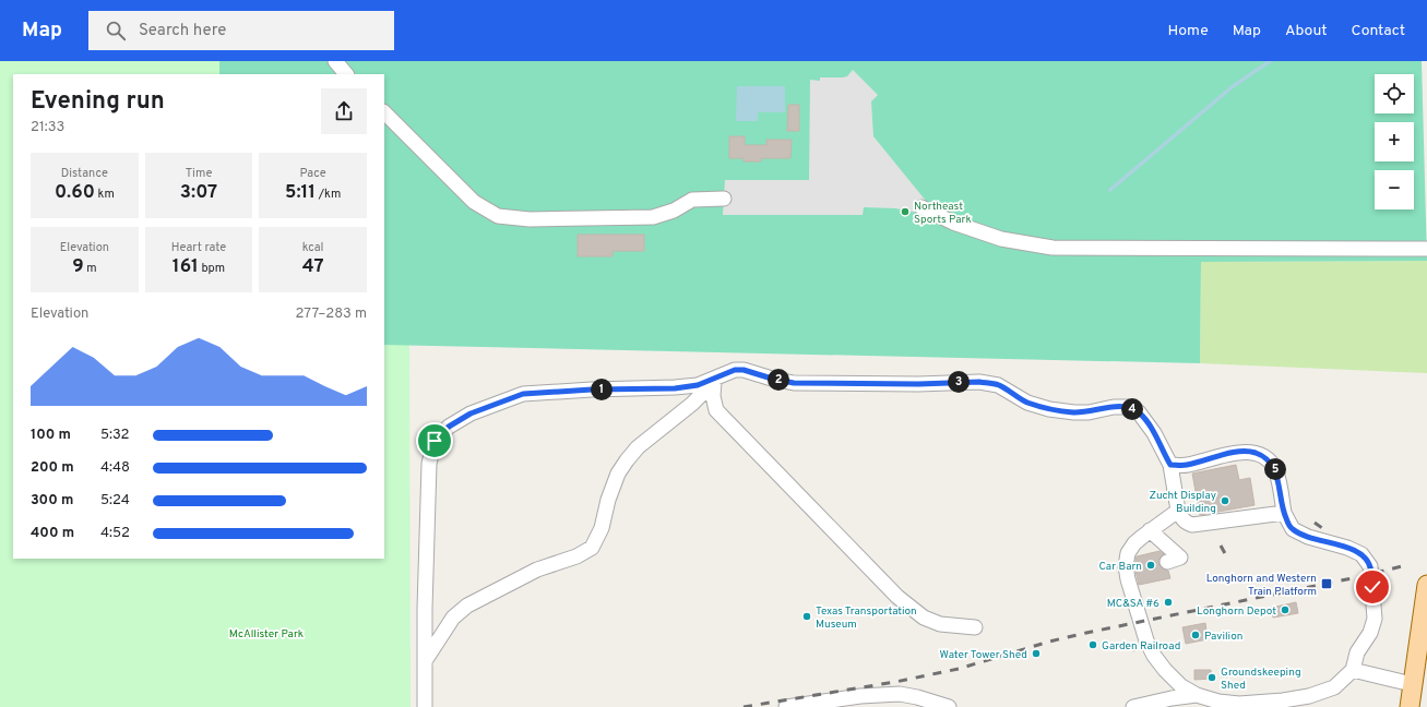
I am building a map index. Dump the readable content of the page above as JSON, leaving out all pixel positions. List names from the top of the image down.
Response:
{
  "parks": ["McAllister Park"],
  "places": {
    "other": [
      "Northeast Sports Park",
      "Zucht Display Building",
      "Car Barn",
      "MC&SA #6",
      "Longhorn Depot",
      "Texas Transportation Museum",
      "Pavilion",
      "Garden Railroad",
      "Water Tower Shed",
      "Groundskeeping Shed"
    ],
    "transit": ["Longhorn and Western Train Platform"]
  },
  "page": {
    "header": "Map",
    "search": "Search here",
    "nav": [
      "Home",
      "Map",
      "About",
      "Contact"
    ],
    "map_buttons": ["+", "−"],
    "heading": ["Evening run", "21:33"],
    "stats": [
      ["Distance", "0.60 km"],
      ["Time", "3:07"],
      ["Pace", "5:11 /km"],
      ["Elevation", "9 m"],
      ["Heart rate", "161 bpm"],
      ["kcal", "47"]
    ],
    "chart": ["Elevation", "277–283 m"],
    "pins": [
      "2",
      "3",
      "1",
      "4",
      "5"
    ],
    "list": [
      {
        "name": "100 m",
        "note": "5:32"
      },
      {
        "name": "200 m",
        "note": "4:48"
      },
      {
        "name": "300 m",
        "note": "5:24"
      },
      {
        "name": "400 m",
        "note": "4:52"
      }
    ]
  }
}
